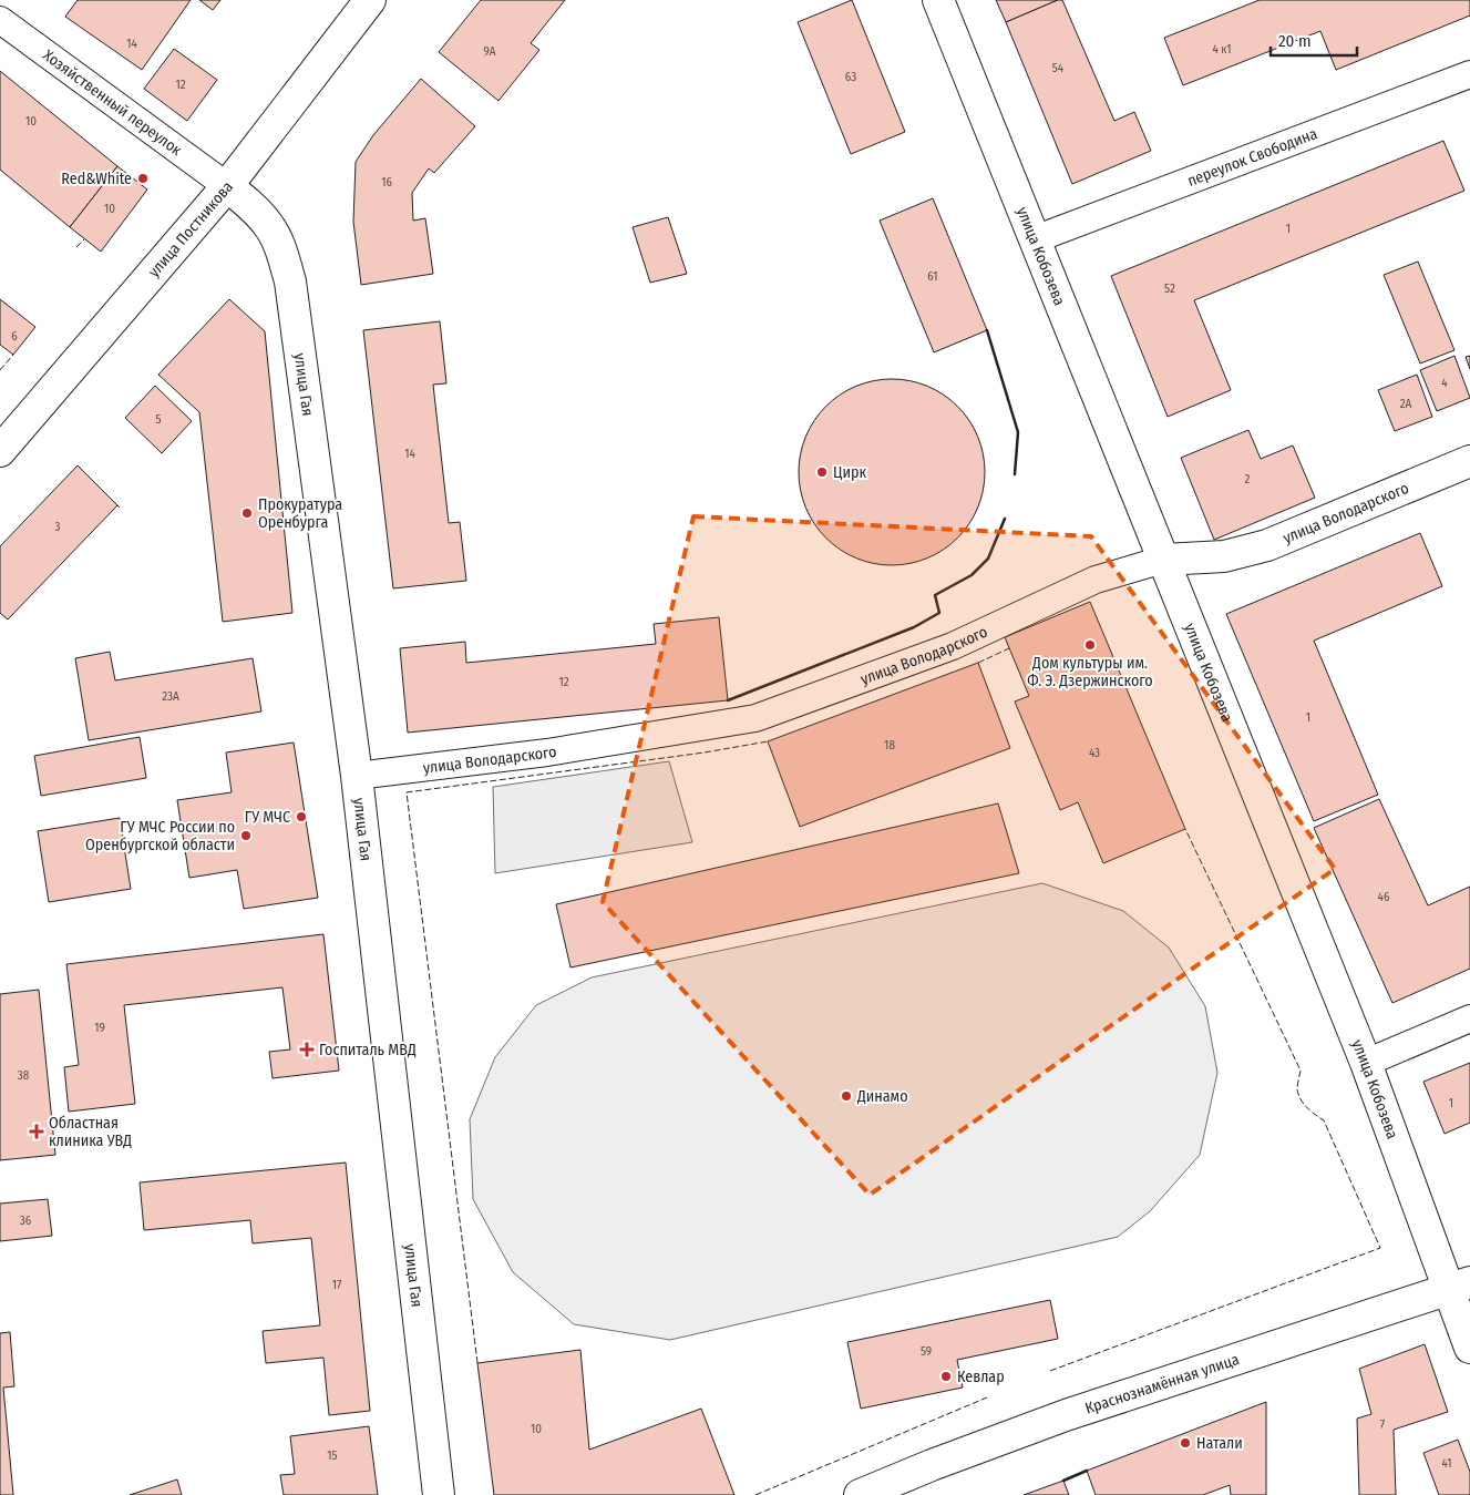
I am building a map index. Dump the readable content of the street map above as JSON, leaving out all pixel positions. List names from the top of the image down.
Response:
{
  "streets": {
    "main road": [
      "улица Постникова",
      "улица Кобозева",
      "улица Гая",
      "улица Володарского",
      "Краснознамённая улица"
    ],
    "street": ["Хозяйственный переулок", "переулок Свободина"]
  },
  "crossings": [
    ["Хозяйственный переулок", "улица Постникова"],
    ["Хозяйственный переулок", "улица Гая"],
    ["переулок Свободина", "улица Кобозева"],
    ["улица Постникова", "улица Гая"],
    ["улица Кобозева", "улица Володарского"],
    ["улица Кобозева", "Краснознамённая улица"],
    ["улица Гая", "улица Володарского"]
  ],
  "places": {
    "other": [
      "Red&White",
      "Цирк",
      "Прокуратура Оренбурга",
      "Дом культуры им. Ф. Э. Дзержинского",
      "ГУ МЧС",
      "ГУ МЧС России по Оренбургской области",
      "Динамо",
      "Кевлар",
      "Натали"
    ],
    "health": ["Госпиталь МВД", "Областная клиника УВД"]
  },
  "house_numbers": [
    "14",
    "4 к1",
    "9А",
    "54",
    "63",
    "12",
    "10",
    "16",
    "10",
    "1",
    "61",
    "52",
    "6",
    "4",
    "2А",
    "5",
    "14",
    "2",
    "3",
    "12",
    "23А",
    "1",
    "18",
    "43",
    "46",
    "19",
    "38",
    "1",
    "36",
    "17",
    "59",
    "7",
    "10",
    "15",
    "41"
  ],
  "scale_bar": "20 m"
}
